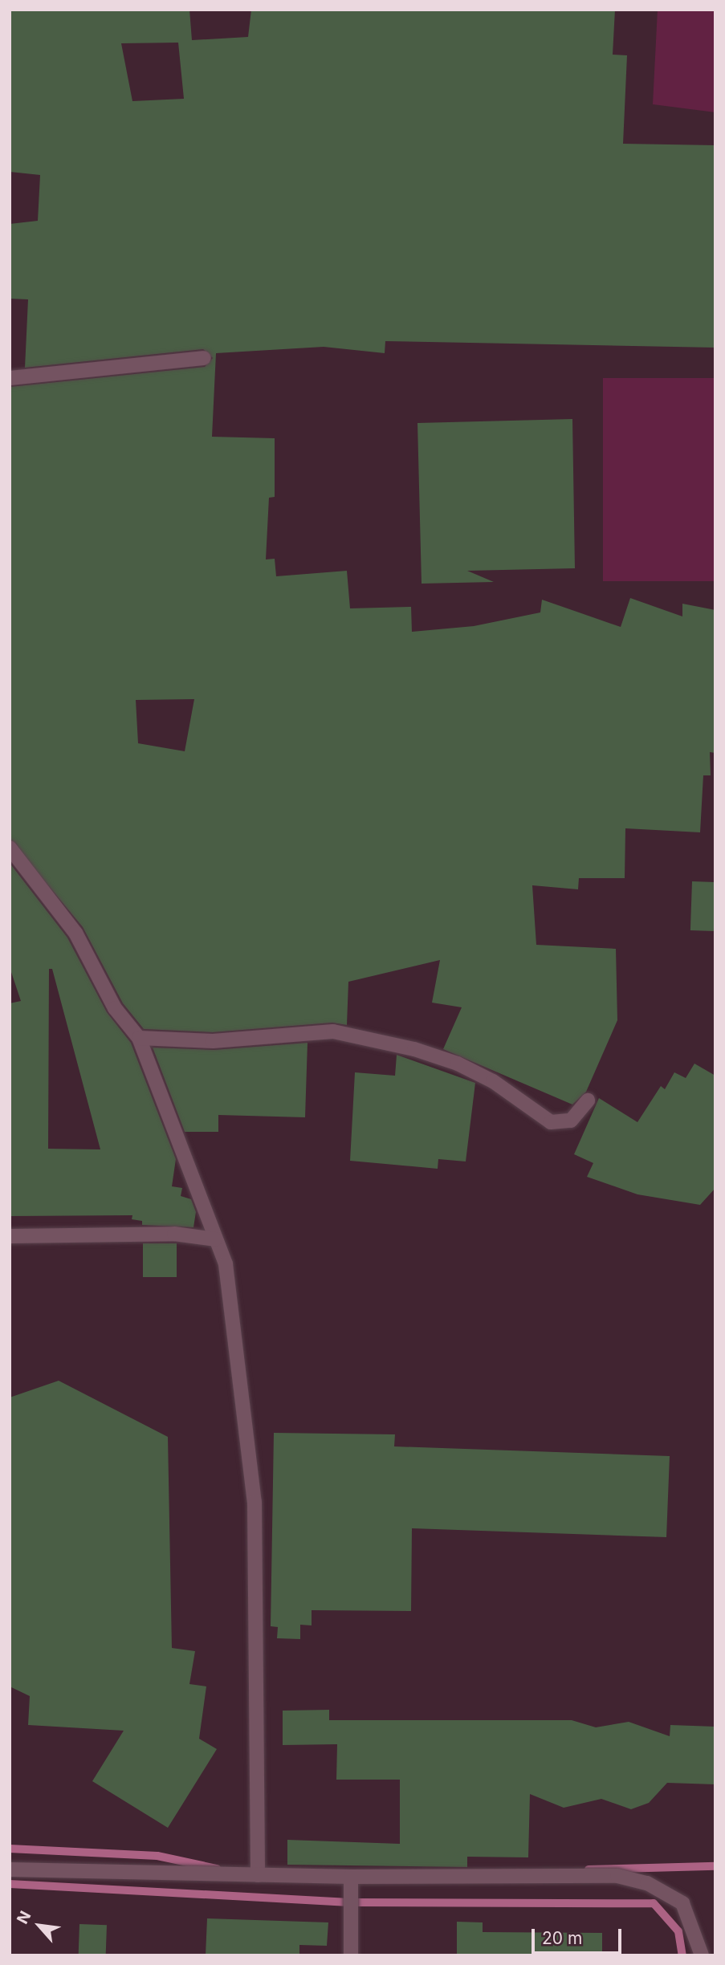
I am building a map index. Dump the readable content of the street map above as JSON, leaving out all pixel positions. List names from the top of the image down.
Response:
{
  "scale_bar": "20 m",
  "north": "top left"
}
